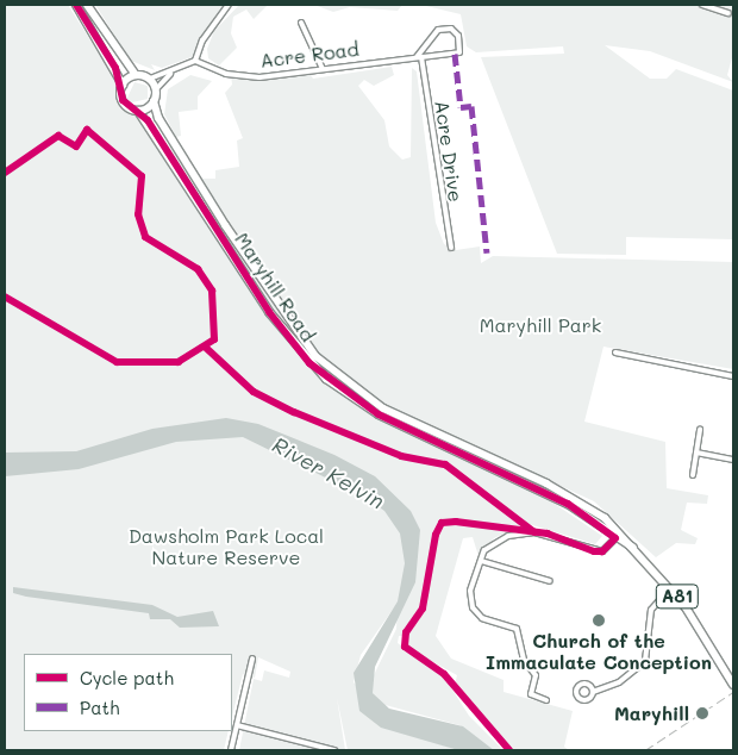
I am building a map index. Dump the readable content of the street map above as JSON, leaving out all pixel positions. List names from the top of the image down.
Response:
{
  "streets": {
    "main road": ["Maryhill Road", "A81"],
    "street": ["Acre Road", "Acre Drive"]
  },
  "crossings": [
    ["Acre Road", "Acre Drive"],
    ["Maryhill Road", "A81"]
  ],
  "water": ["River Kelvin"],
  "parks": ["Maryhill Park", "Dawsholm Park Local Nature Reserve"],
  "places": ["Church of the Immaculate Conception", "Maryhill"],
  "legend": ["Cycle path", "Path"]
}
